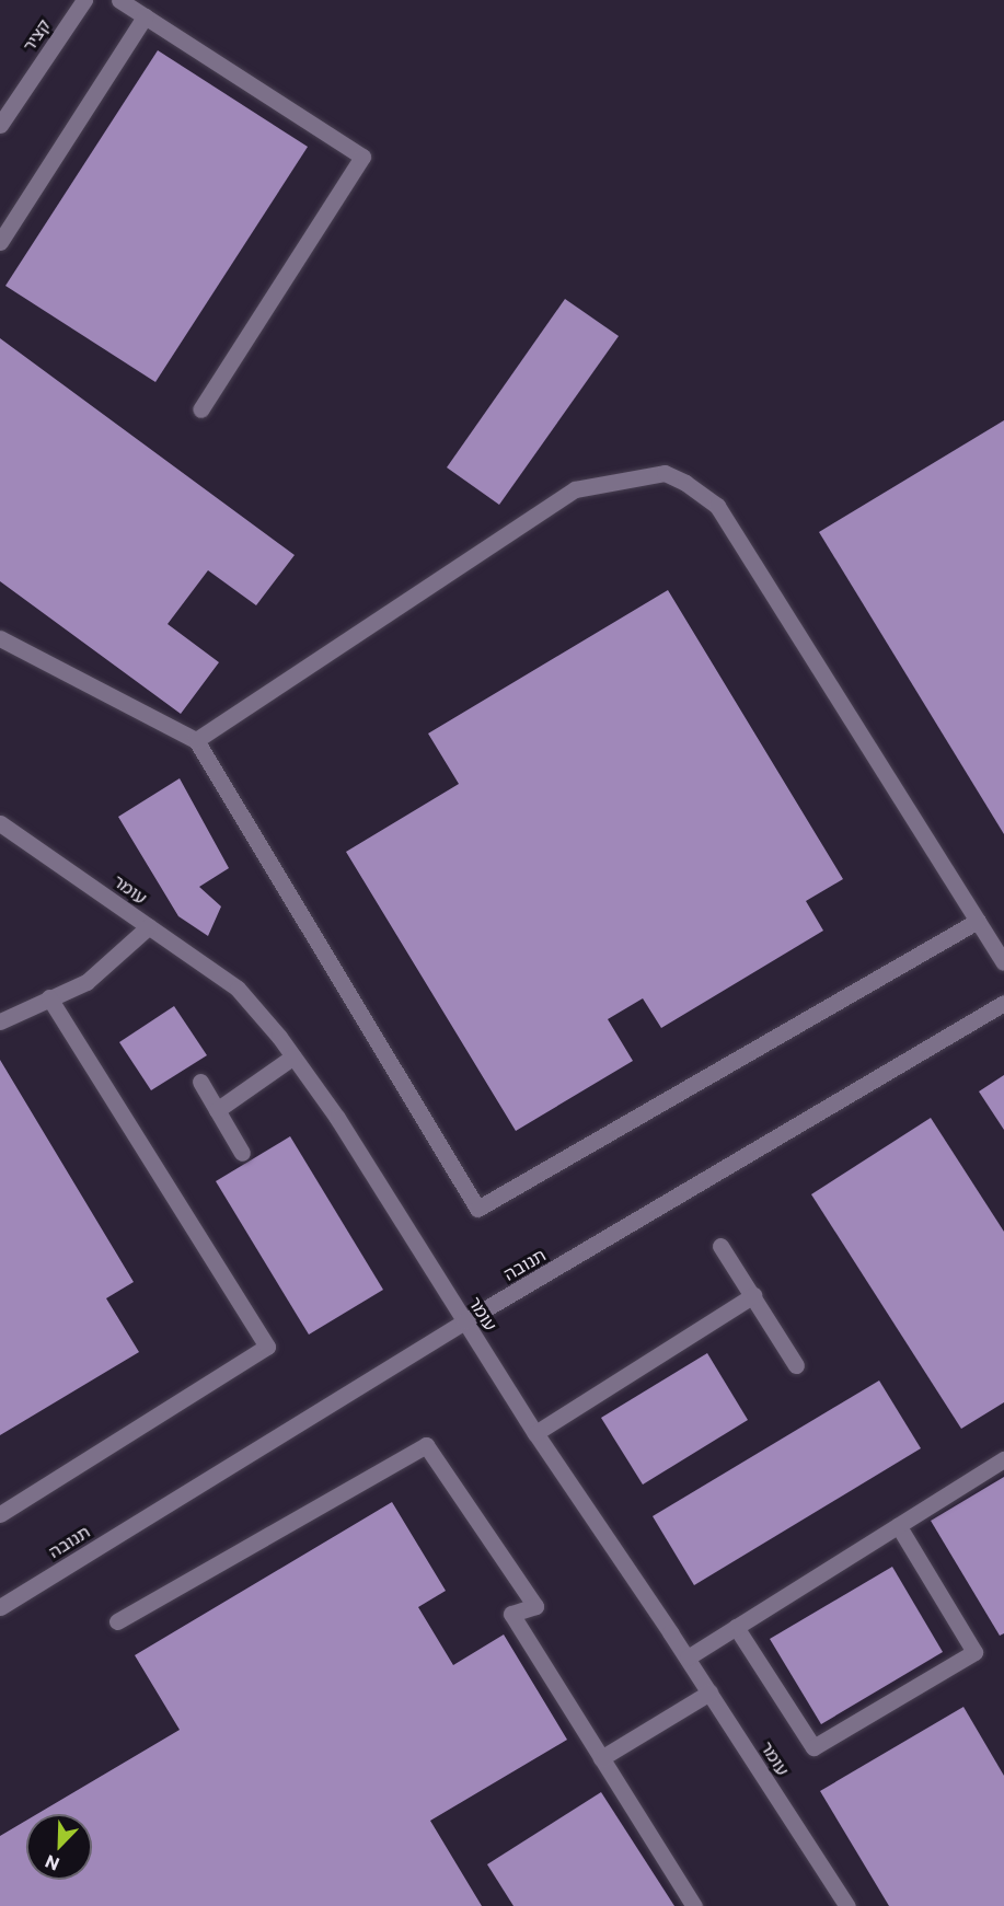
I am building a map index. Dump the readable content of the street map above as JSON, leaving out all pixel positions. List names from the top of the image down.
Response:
{
  "streets": {
    "street": ["קציר", "עומר", "תנובה"]
  },
  "crossings": [
    ["עומר", "תנובה"]
  ],
  "north": "bottom left"
}
